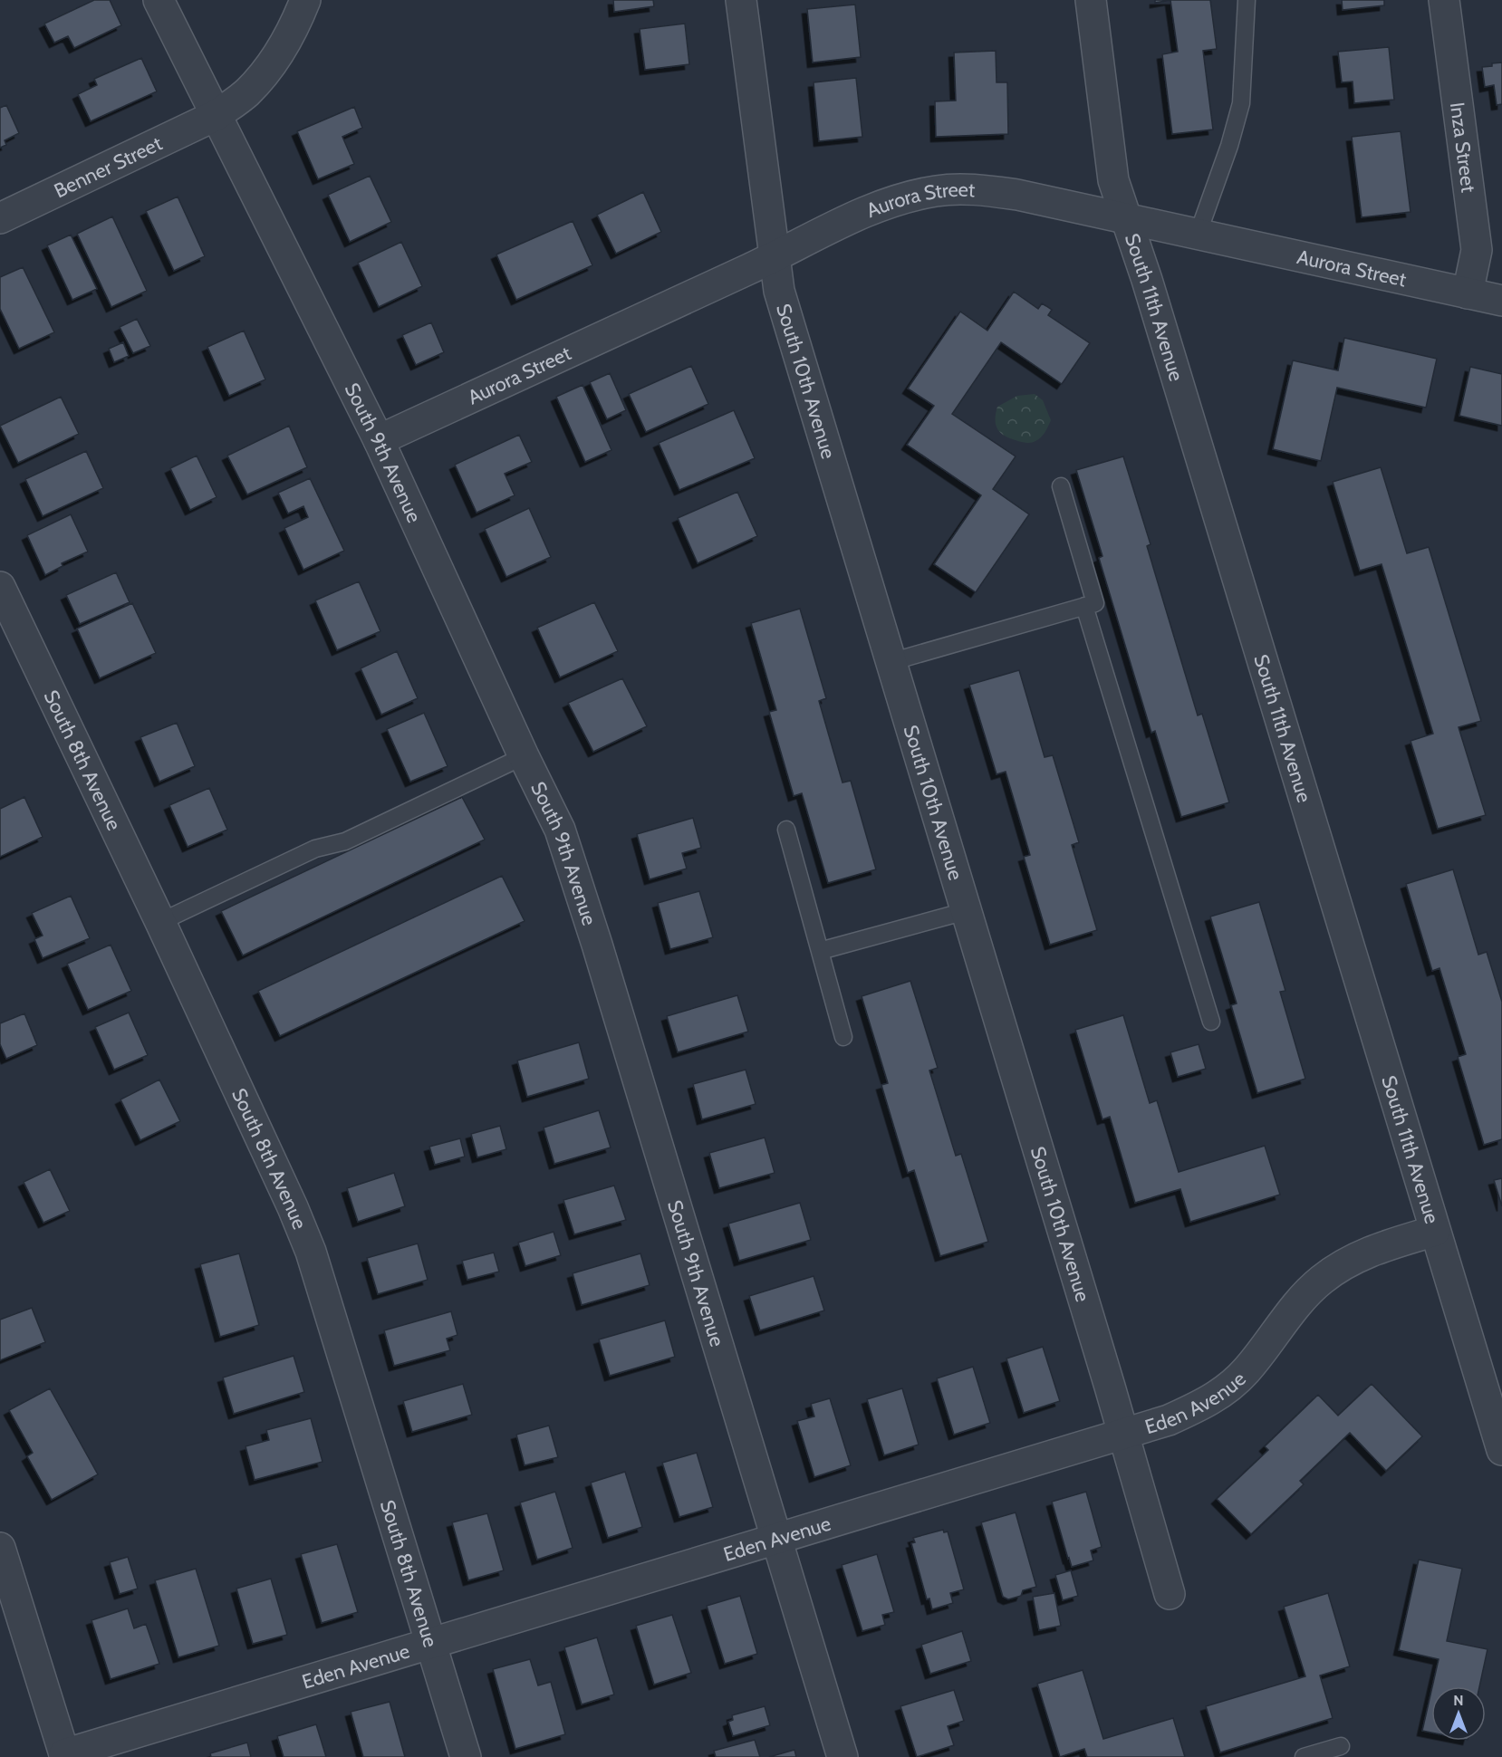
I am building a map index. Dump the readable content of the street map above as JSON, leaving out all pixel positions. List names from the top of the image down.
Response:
{
  "streets": {
    "street": [
      "Inza Street",
      "Benner Street",
      "Aurora Street",
      "South 11th Avenue",
      "South 10th Avenue",
      "South 9th Avenue",
      "South 8th Avenue",
      "Eden Avenue"
    ]
  },
  "crossings": [
    ["Inza Street", "Aurora Street"],
    ["Benner Street", "South 9th Avenue"],
    ["Aurora Street", "South 11th Avenue"],
    ["Aurora Street", "South 10th Avenue"],
    ["Aurora Street", "South 9th Avenue"],
    ["South 11th Avenue", "Eden Avenue"],
    ["South 10th Avenue", "Eden Avenue"],
    ["South 9th Avenue", "Eden Avenue"],
    ["South 8th Avenue", "Eden Avenue"]
  ],
  "north": "top"
}
